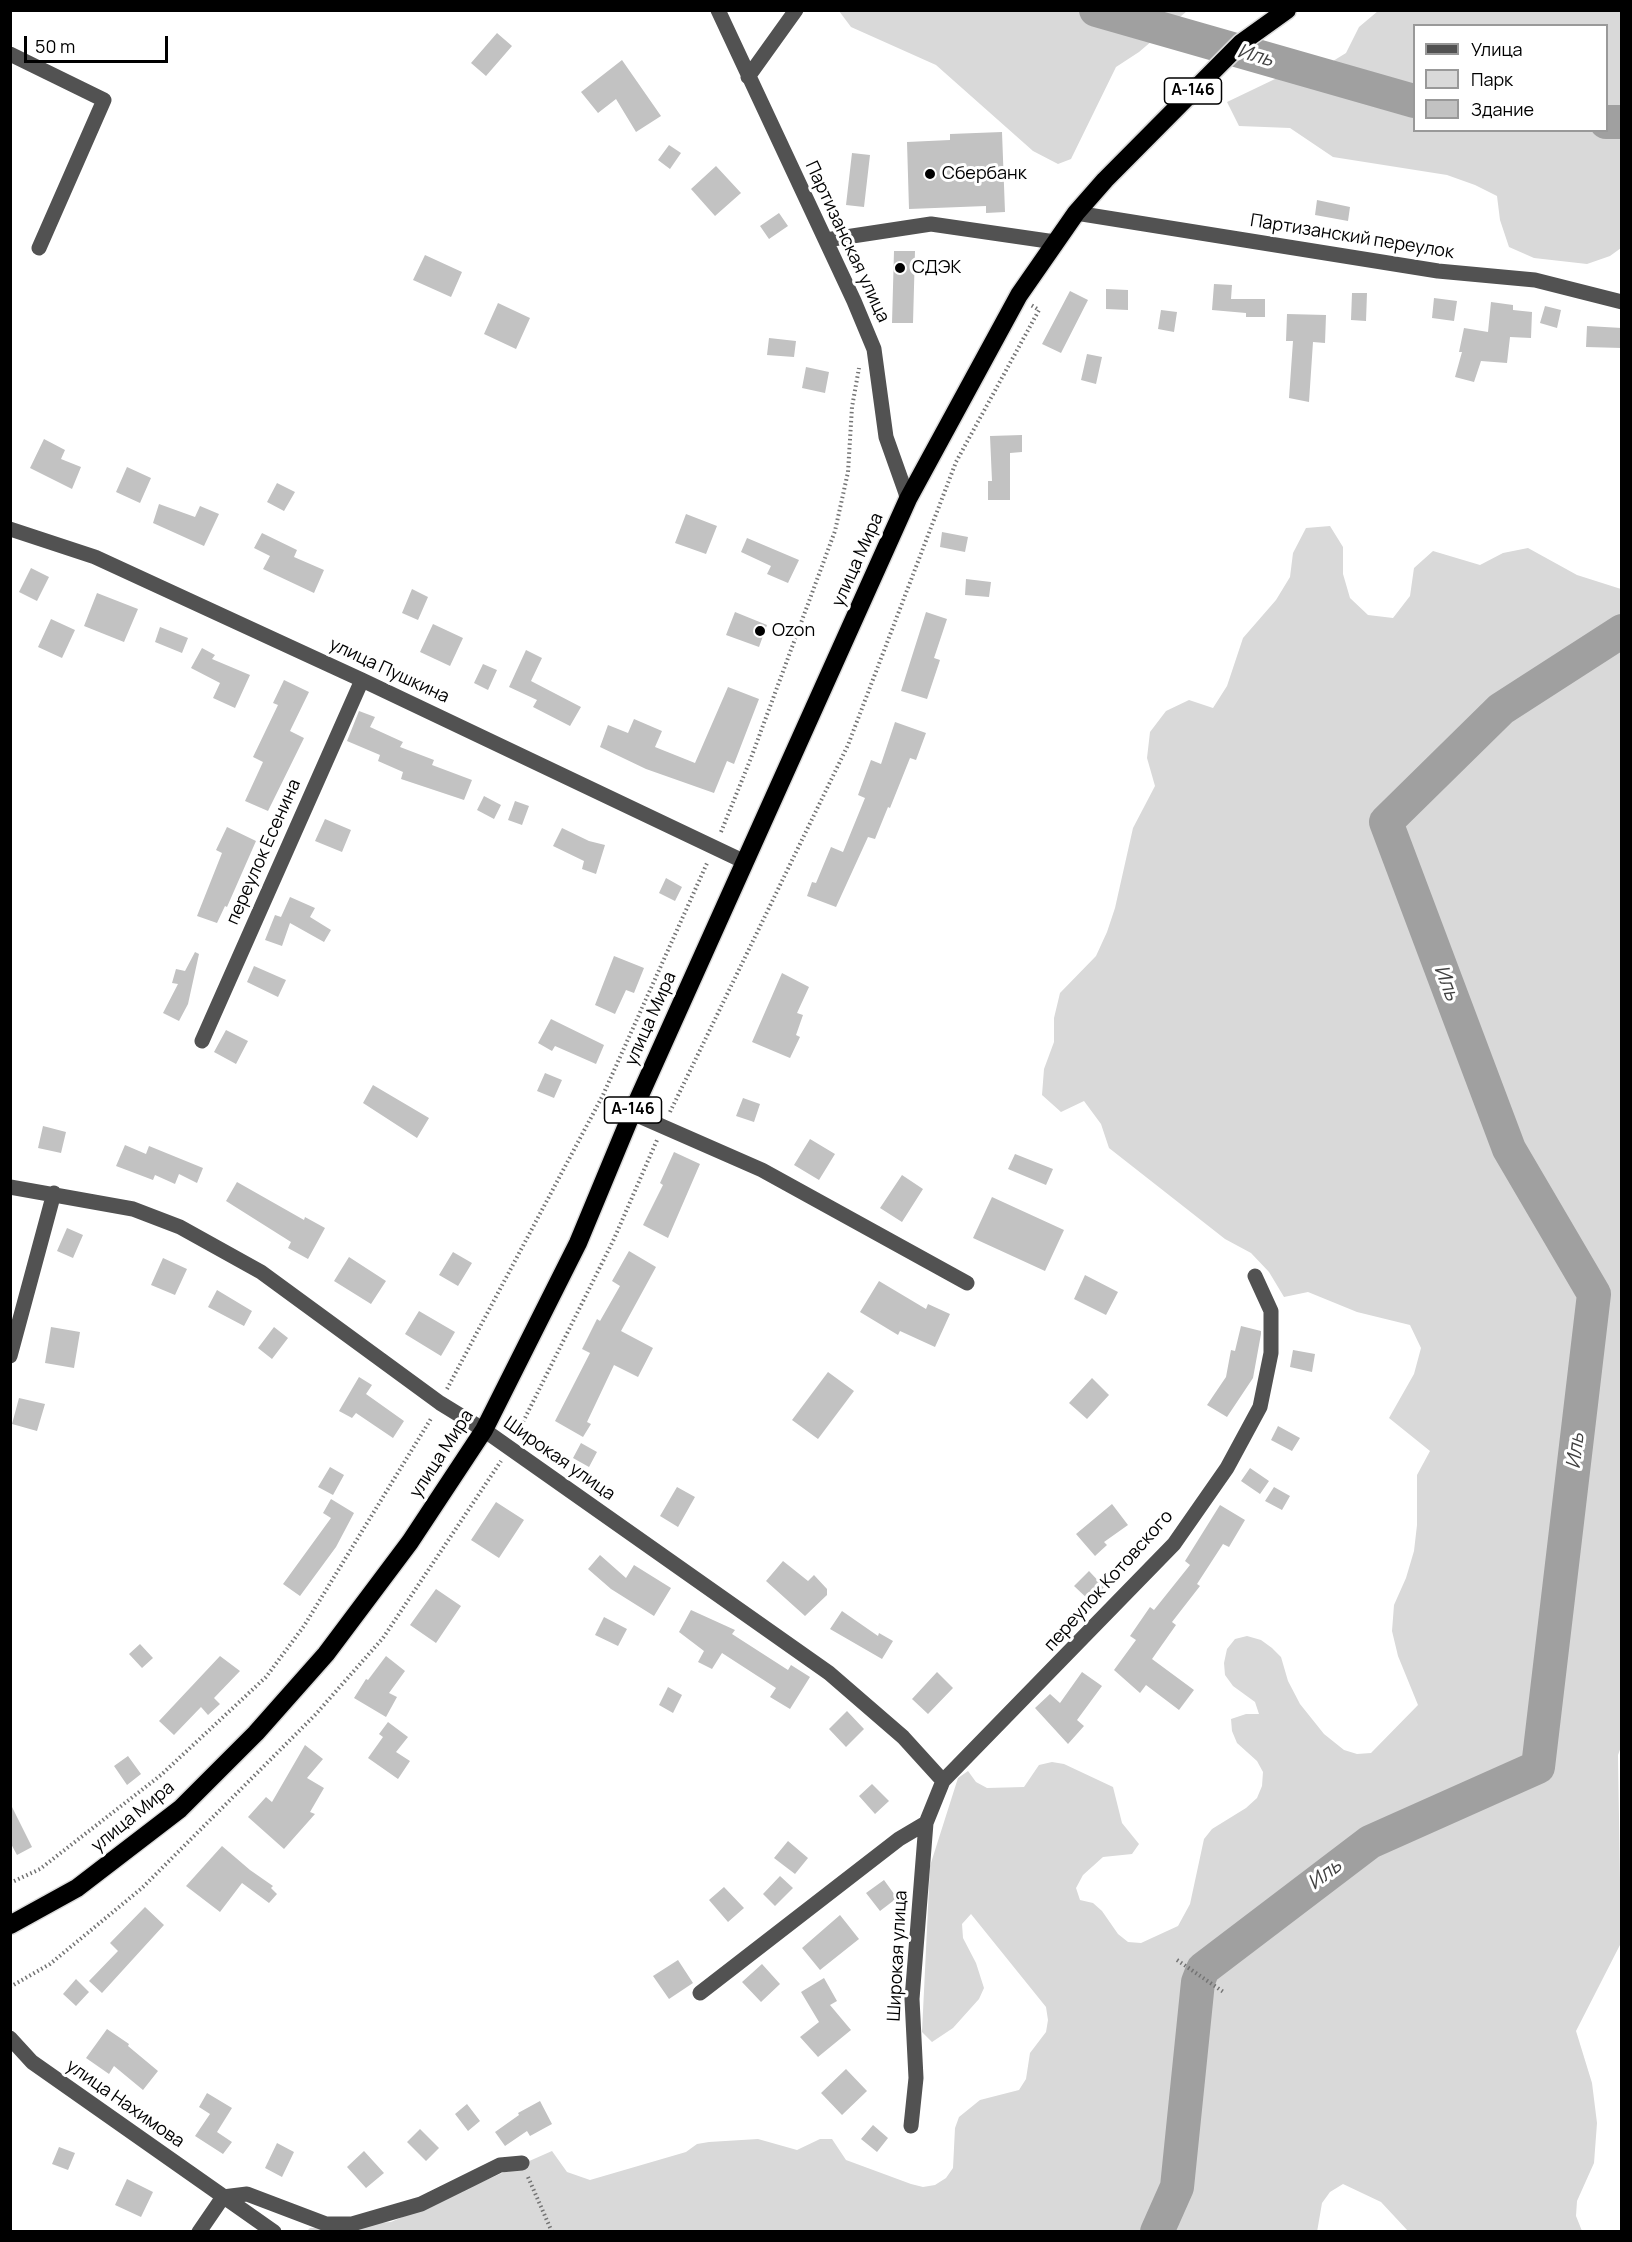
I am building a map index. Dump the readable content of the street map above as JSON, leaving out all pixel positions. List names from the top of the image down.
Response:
{
  "streets": {
    "highway": ["А-146", "улица Мира"],
    "street": [
      "Партизанский переулок",
      "Партизанская улица",
      "улица Пушкина",
      "переулок Есенина",
      "Широкая улица",
      "переулок Котовского",
      "улица Нахимова"
    ]
  },
  "crossings": [
    ["Партизанский переулок", "улица Мира"],
    ["Партизанская улица", "улица Мира"],
    ["улица Мира", "улица Пушкина"],
    ["улица Мира", "Широкая улица"],
    ["улица Пушкина", "переулок Есенина"],
    ["Широкая улица", "переулок Котовского"]
  ],
  "water": ["Иль"],
  "places": ["Сбербанк", "СДЭК", "Ozon"],
  "legend": ["Улица", "Парк", "Здание"],
  "scale_bar": "50 m"
}
